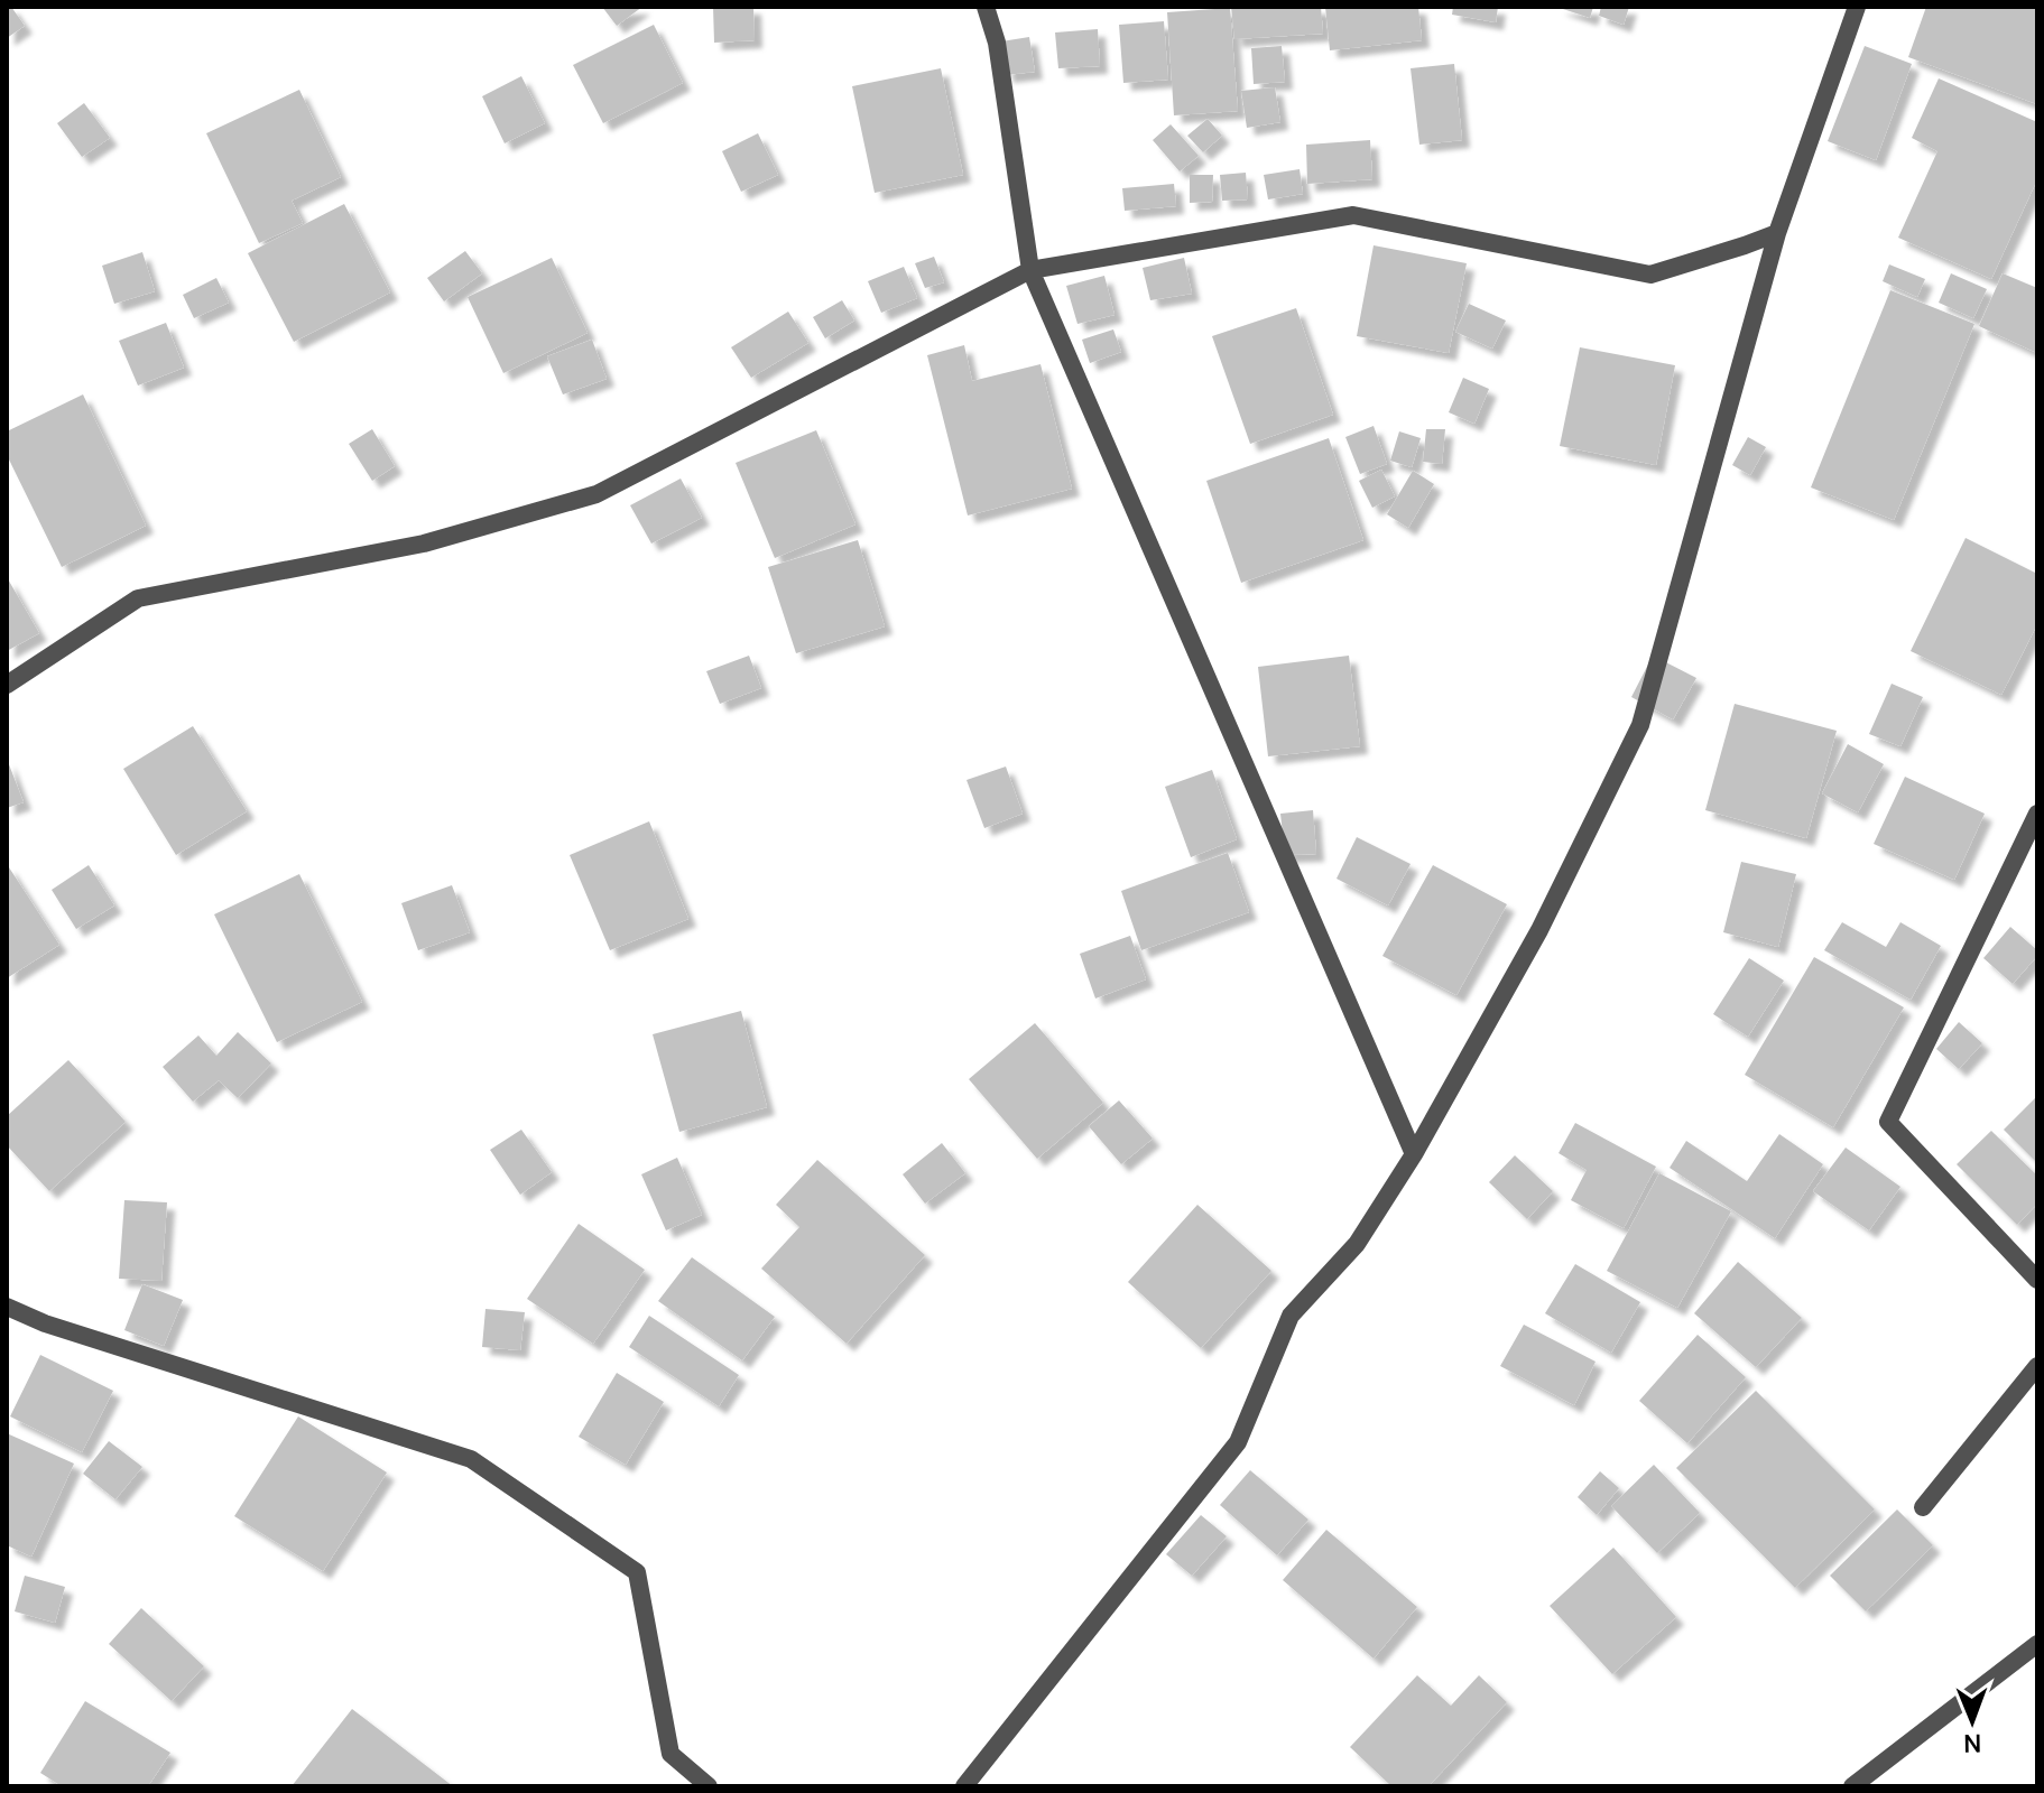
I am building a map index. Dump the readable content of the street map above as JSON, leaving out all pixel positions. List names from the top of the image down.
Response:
{
  "north": "bottom"
}
